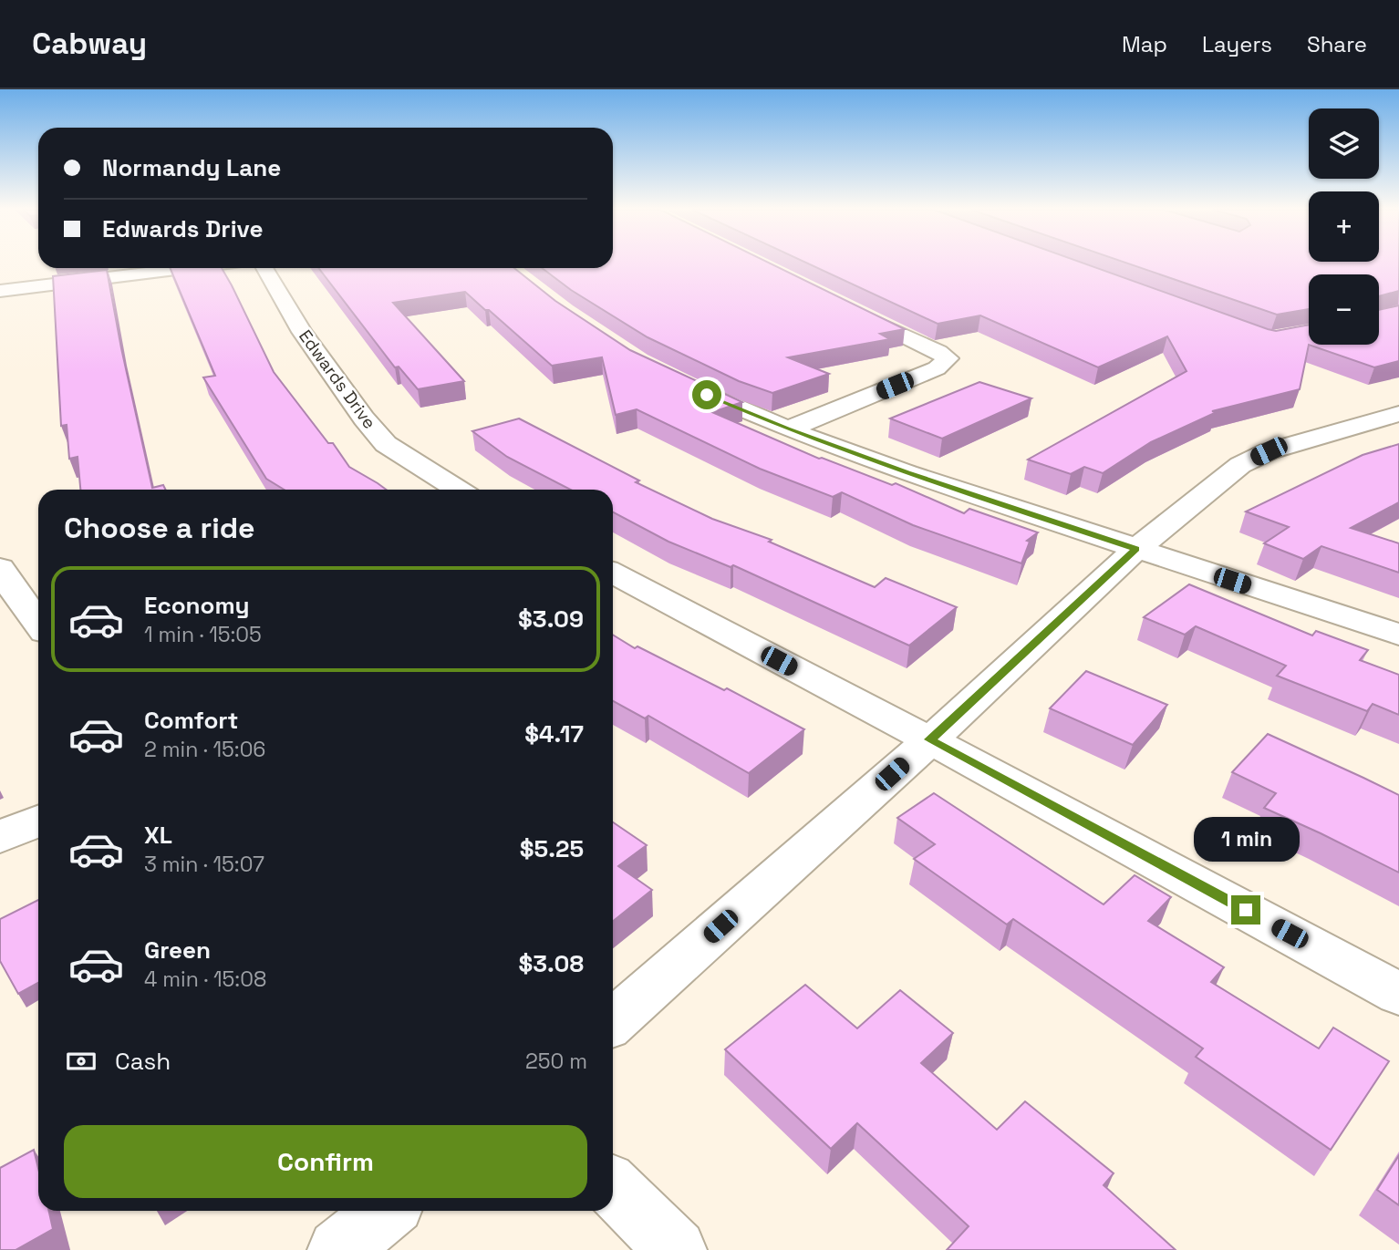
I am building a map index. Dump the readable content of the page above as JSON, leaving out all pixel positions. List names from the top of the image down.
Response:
{
  "streets": {
    "street": ["Edwards Drive"]
  },
  "page": {
    "header": "Cabway",
    "nav": ["Map", "Layers", "Share"],
    "map_buttons": ["+", "−"],
    "banner": ["Normandy Lane", "Edwards Drive"],
    "heading": "Choose a ride",
    "list": [
      {
        "name": "Economy",
        "note": "1 min · 15:05",
        "value": "$3.09"
      },
      {
        "name": "Comfort",
        "note": "2 min · 15:06",
        "value": "$4.17"
      },
      {
        "name": "XL",
        "note": "3 min · 15:07",
        "value": "$5.25"
      },
      {
        "name": "Green",
        "note": "4 min · 15:08",
        "value": "$3.08"
      }
    ],
    "bubble": "1 min",
    "pay": ["Cash", "250 m"],
    "buttons": "Confirm"
  }
}
